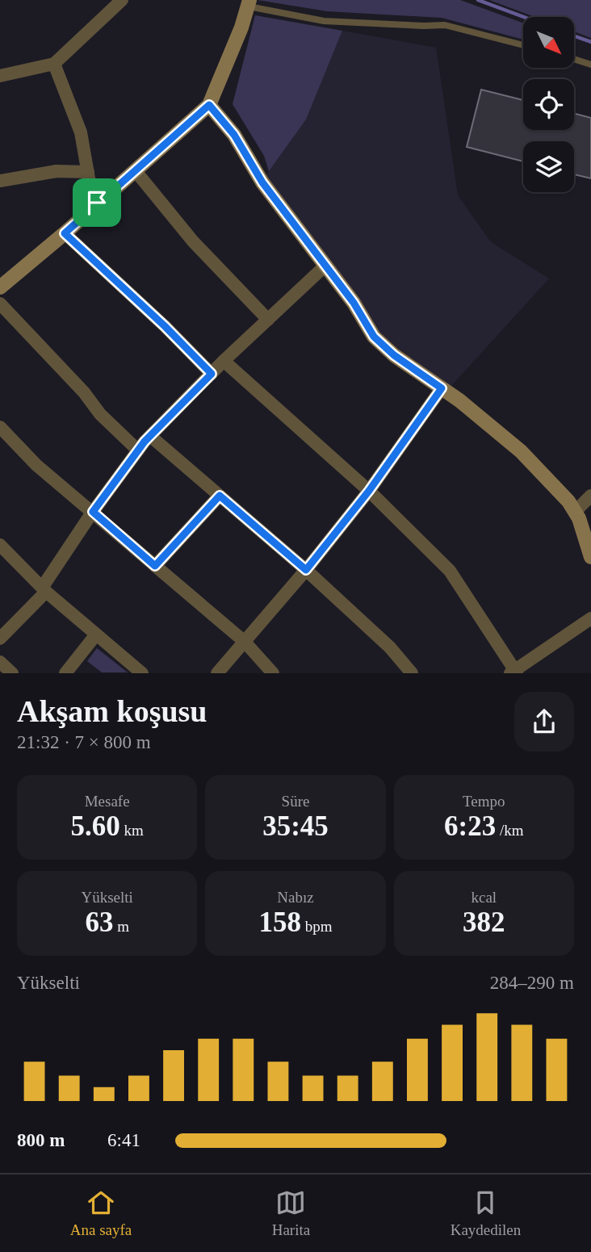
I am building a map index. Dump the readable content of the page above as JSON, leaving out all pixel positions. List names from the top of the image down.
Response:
{
  "north": "bottom right",
  "page": {
    "heading": ["Akşam koşusu", "21:32 · 7 × 800 m"],
    "stats": [
      ["Mesafe", "5.60 km"],
      ["Süre", "35:45"],
      ["Tempo", "6:23 /km"],
      ["Yükselti", "63 m"],
      ["Nabız", "158 bpm"],
      ["kcal", "382"]
    ],
    "chart": ["Yükselti", "284–290 m"],
    "list": [
      {
        "name": "800 m",
        "note": "6:41"
      }
    ],
    "tabs": ["Ana sayfa", "Harita", "Kaydedilen"]
  }
}
